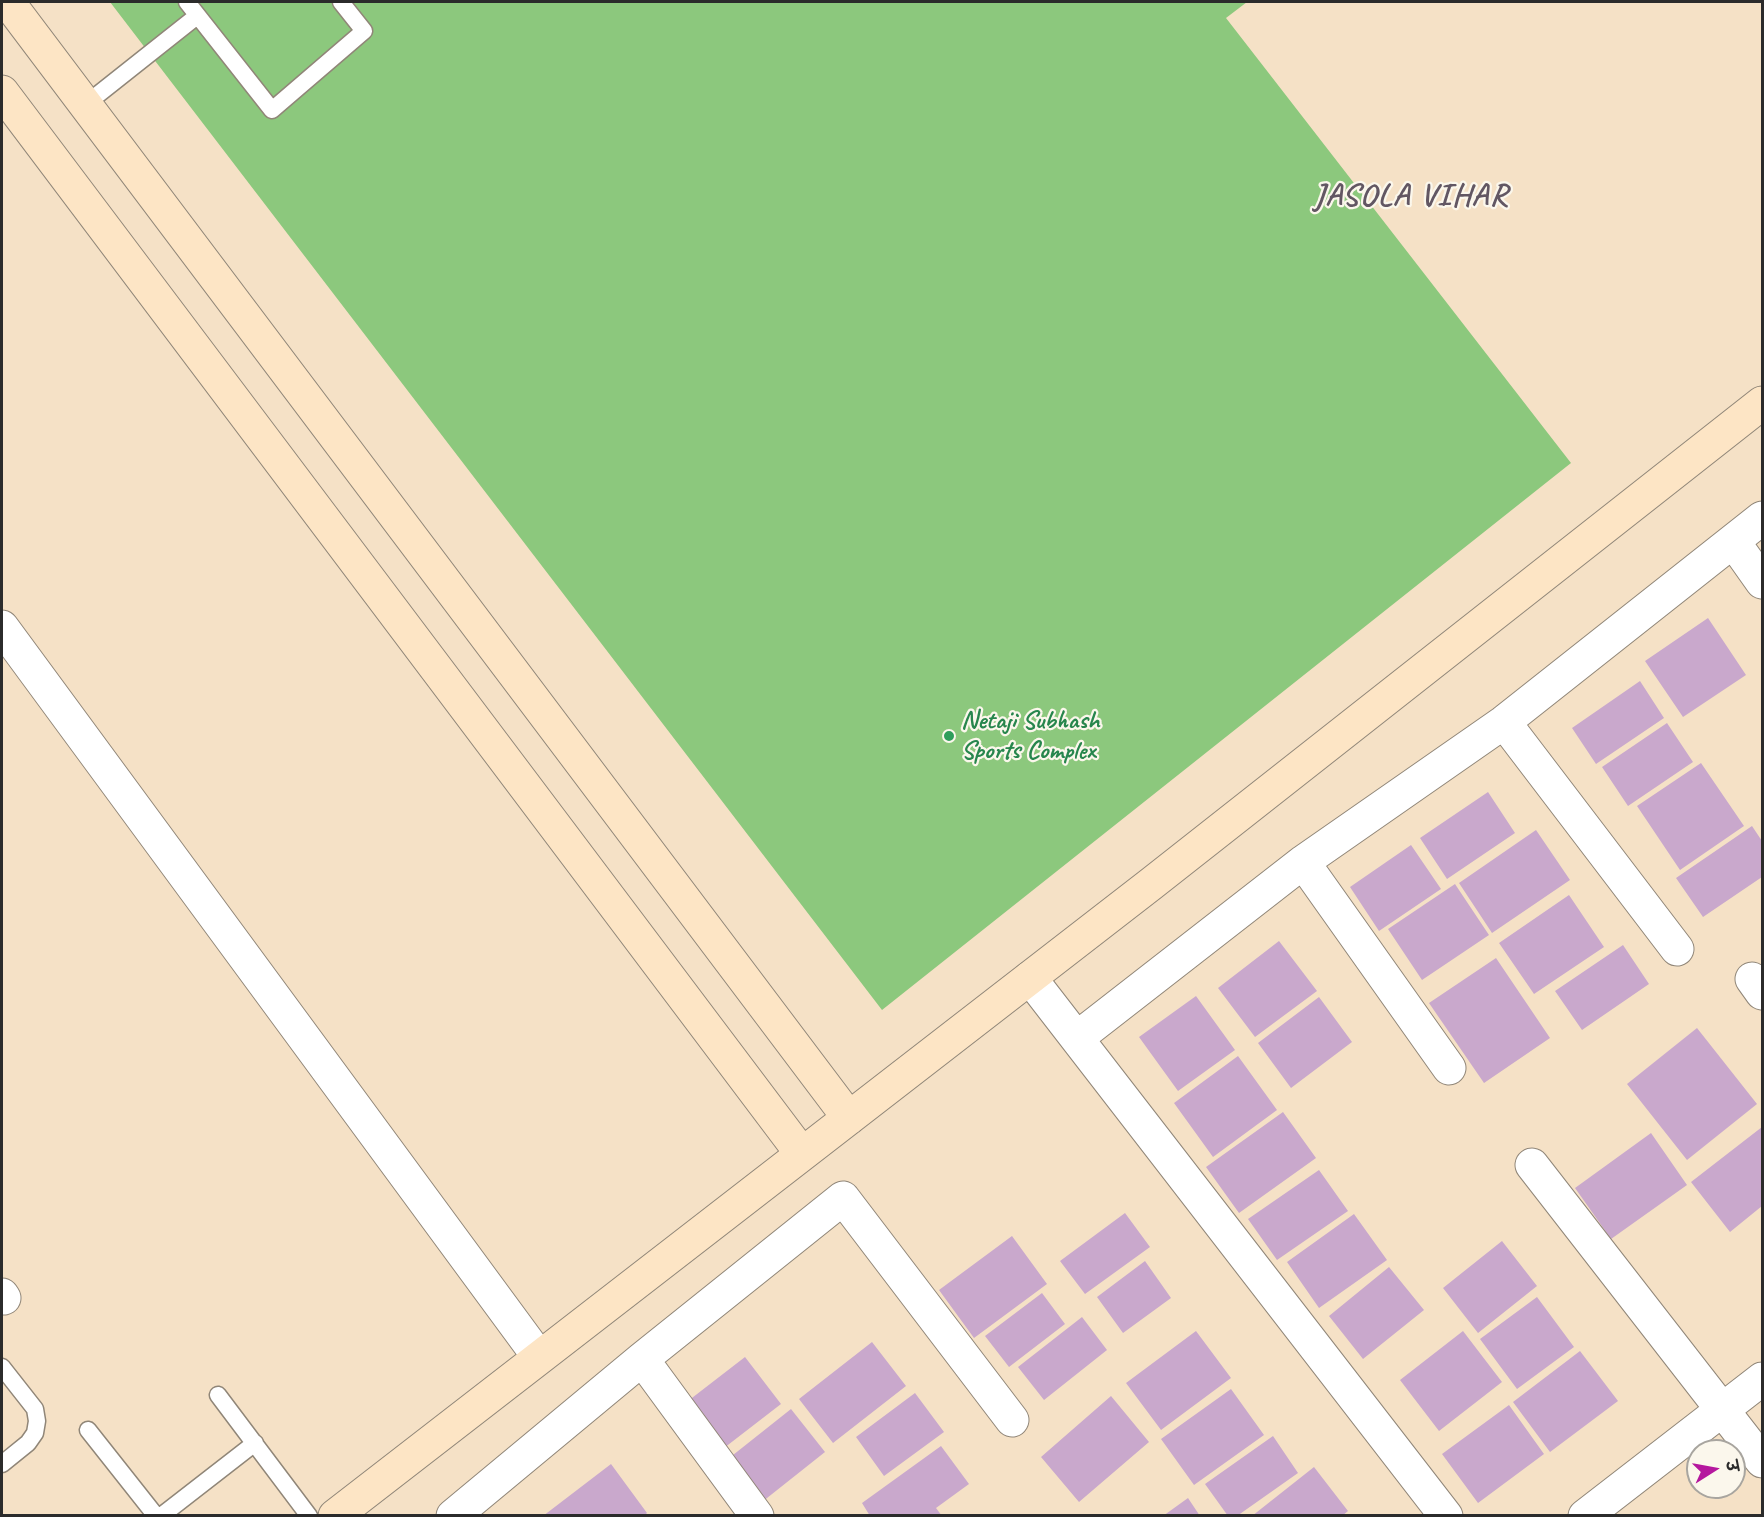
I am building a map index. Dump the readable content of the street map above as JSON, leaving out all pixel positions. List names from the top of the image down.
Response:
{
  "districts": ["JASOLA VIHAR"],
  "places": ["Netaji Subhash Sports Complex"],
  "north": "right"
}
